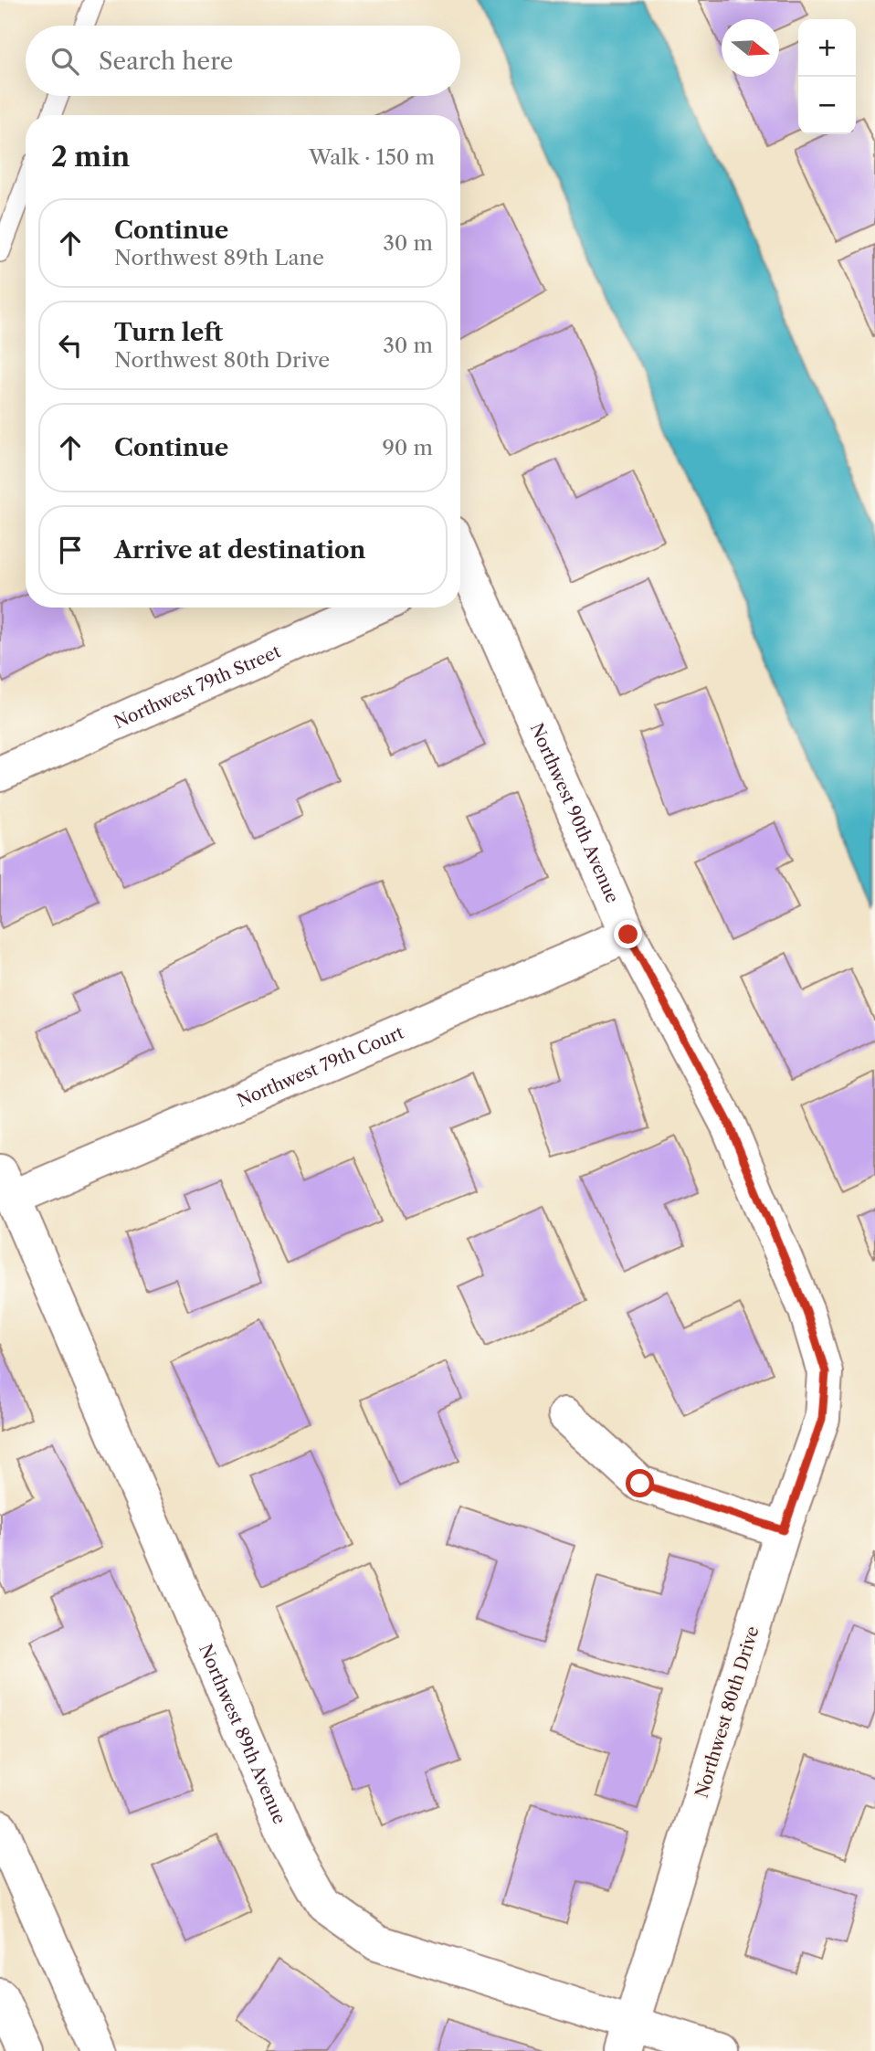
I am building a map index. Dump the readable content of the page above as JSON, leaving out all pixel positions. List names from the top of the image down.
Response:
{
  "streets": {
    "street": [
      "Northwest 79th Street",
      "Northwest 90th Avenue",
      "Northwest 79th Court",
      "Northwest 80th Drive",
      "Northwest 89th Avenue"
    ]
  },
  "crossings": [
    ["Northwest 90th Avenue", "Northwest 79th Court"],
    ["Northwest 90th Avenue", "Northwest 80th Drive"],
    ["Northwest 79th Court", "Northwest 89th Avenue"],
    ["Northwest 80th Drive", "Northwest 89th Avenue"]
  ],
  "north": "right",
  "page": {
    "map_buttons": ["+", "−"],
    "search": "Search here",
    "heading": ["2 min", "Walk · 150 m"],
    "list": [
      ["Continue", "Northwest 89th Lane", "30 m"],
      ["Turn left", "Northwest 80th Drive", "30 m"],
      ["Continue", "90 m"],
      "Arrive at destination"
    ]
  }
}
